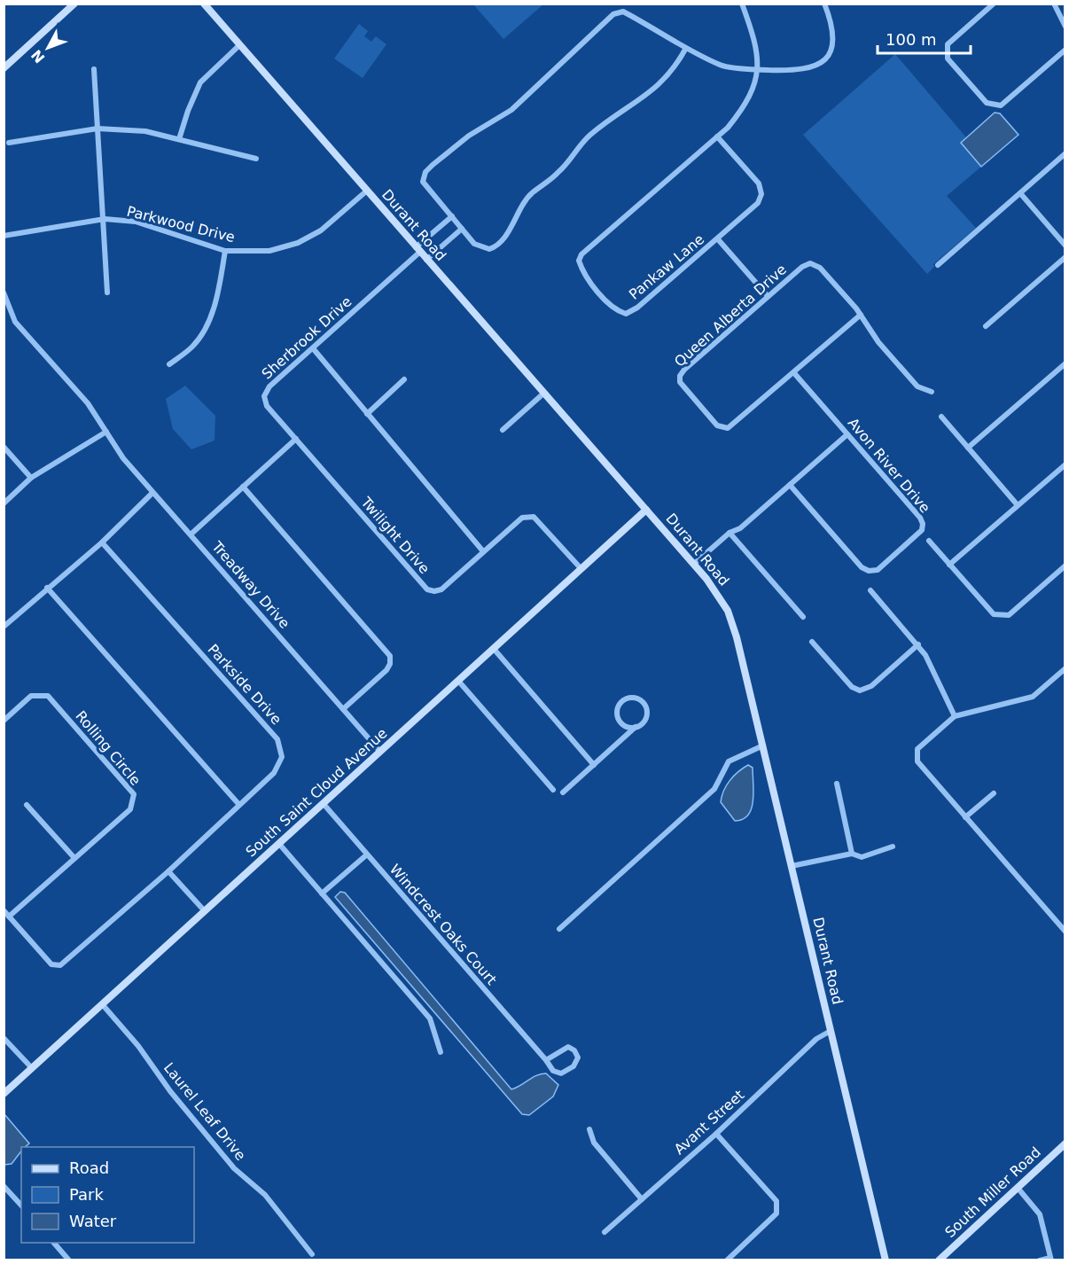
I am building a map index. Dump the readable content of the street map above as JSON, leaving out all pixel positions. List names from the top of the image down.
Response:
{
  "streets": {
    "street": [
      "Parkwood Drive",
      "Durant Road",
      "Pankaw Lane",
      "Queen Alberta Drive",
      "Sherbrook Drive",
      "Avon River Drive",
      "Twilight Drive",
      "Treadway Drive",
      "Parkside Drive",
      "Rolling Circle",
      "South Saint Cloud Avenue",
      "Windcrest Oaks Court",
      "Laurel Leaf Drive",
      "Avant Street",
      "South Miller Road"
    ]
  },
  "crossings": [
    ["Parkwood Drive", "Durant Road"],
    ["Durant Road", "Sherbrook Drive"],
    ["Durant Road", "South Saint Cloud Avenue"],
    ["Durant Road", "Avant Street"],
    ["Queen Alberta Drive", "Avon River Drive"],
    ["Sherbrook Drive", "Twilight Drive"],
    ["Twilight Drive", "South Saint Cloud Avenue"],
    ["Treadway Drive", "South Saint Cloud Avenue"],
    ["Parkside Drive", "Rolling Circle"],
    ["South Saint Cloud Avenue", "Windcrest Oaks Court"],
    ["South Saint Cloud Avenue", "Laurel Leaf Drive"]
  ],
  "legend": ["Road", "Park", "Water"],
  "scale_bar": "100 m",
  "north": "bottom left"
}
